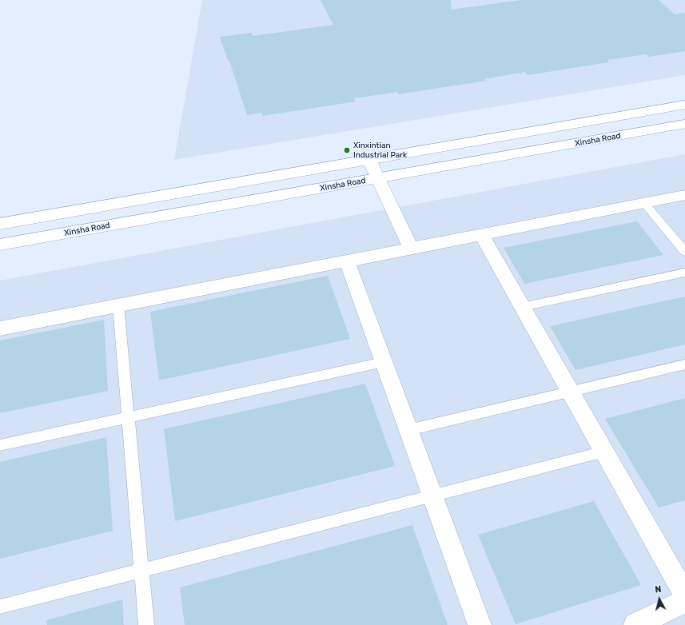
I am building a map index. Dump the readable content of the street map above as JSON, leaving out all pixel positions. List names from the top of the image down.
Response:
{
  "streets": {
    "street": ["Xinsha Road"]
  },
  "places": ["Xinxintian Industrial Park"],
  "north": "top"
}
